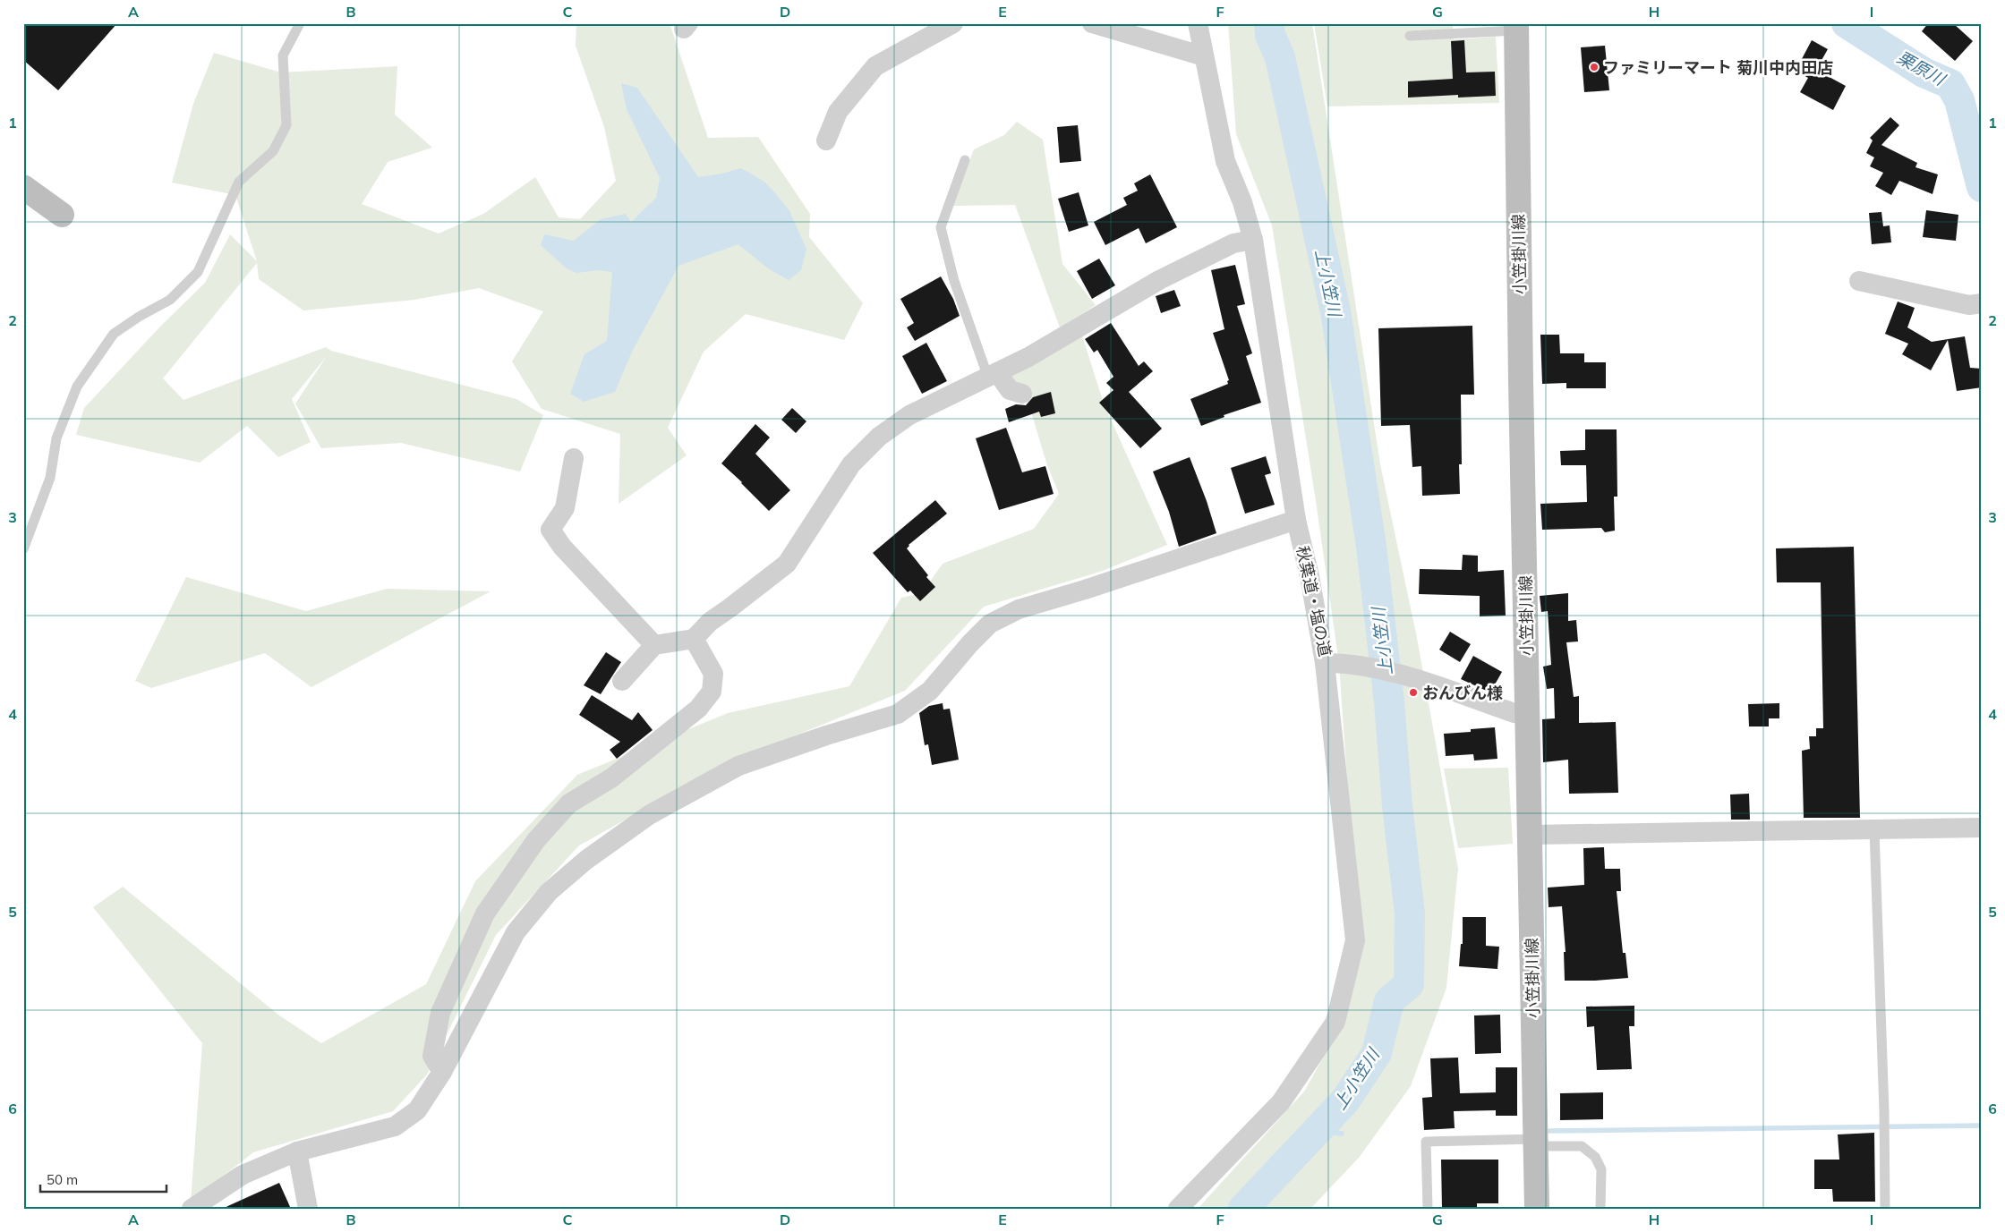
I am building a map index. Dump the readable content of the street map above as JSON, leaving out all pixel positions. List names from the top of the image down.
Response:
{
  "streets": {
    "main road": ["小笠掛川線"],
    "street": ["秋葉道・塩の道"]
  },
  "crossings": [
    ["小笠掛川線", "秋葉道・塩の道"]
  ],
  "water": ["栗原川", "上小笠川"],
  "places": ["ファミリーマート 菊川中内田店", "おんびん様"],
  "scale_bar": "50 m",
  "grid": {
    "columns": [
      "A",
      "B",
      "C",
      "D",
      "E",
      "F",
      "G",
      "H",
      "I"
    ],
    "rows": [
      "1",
      "2",
      "3",
      "4",
      "5",
      "6"
    ]
  }
}
